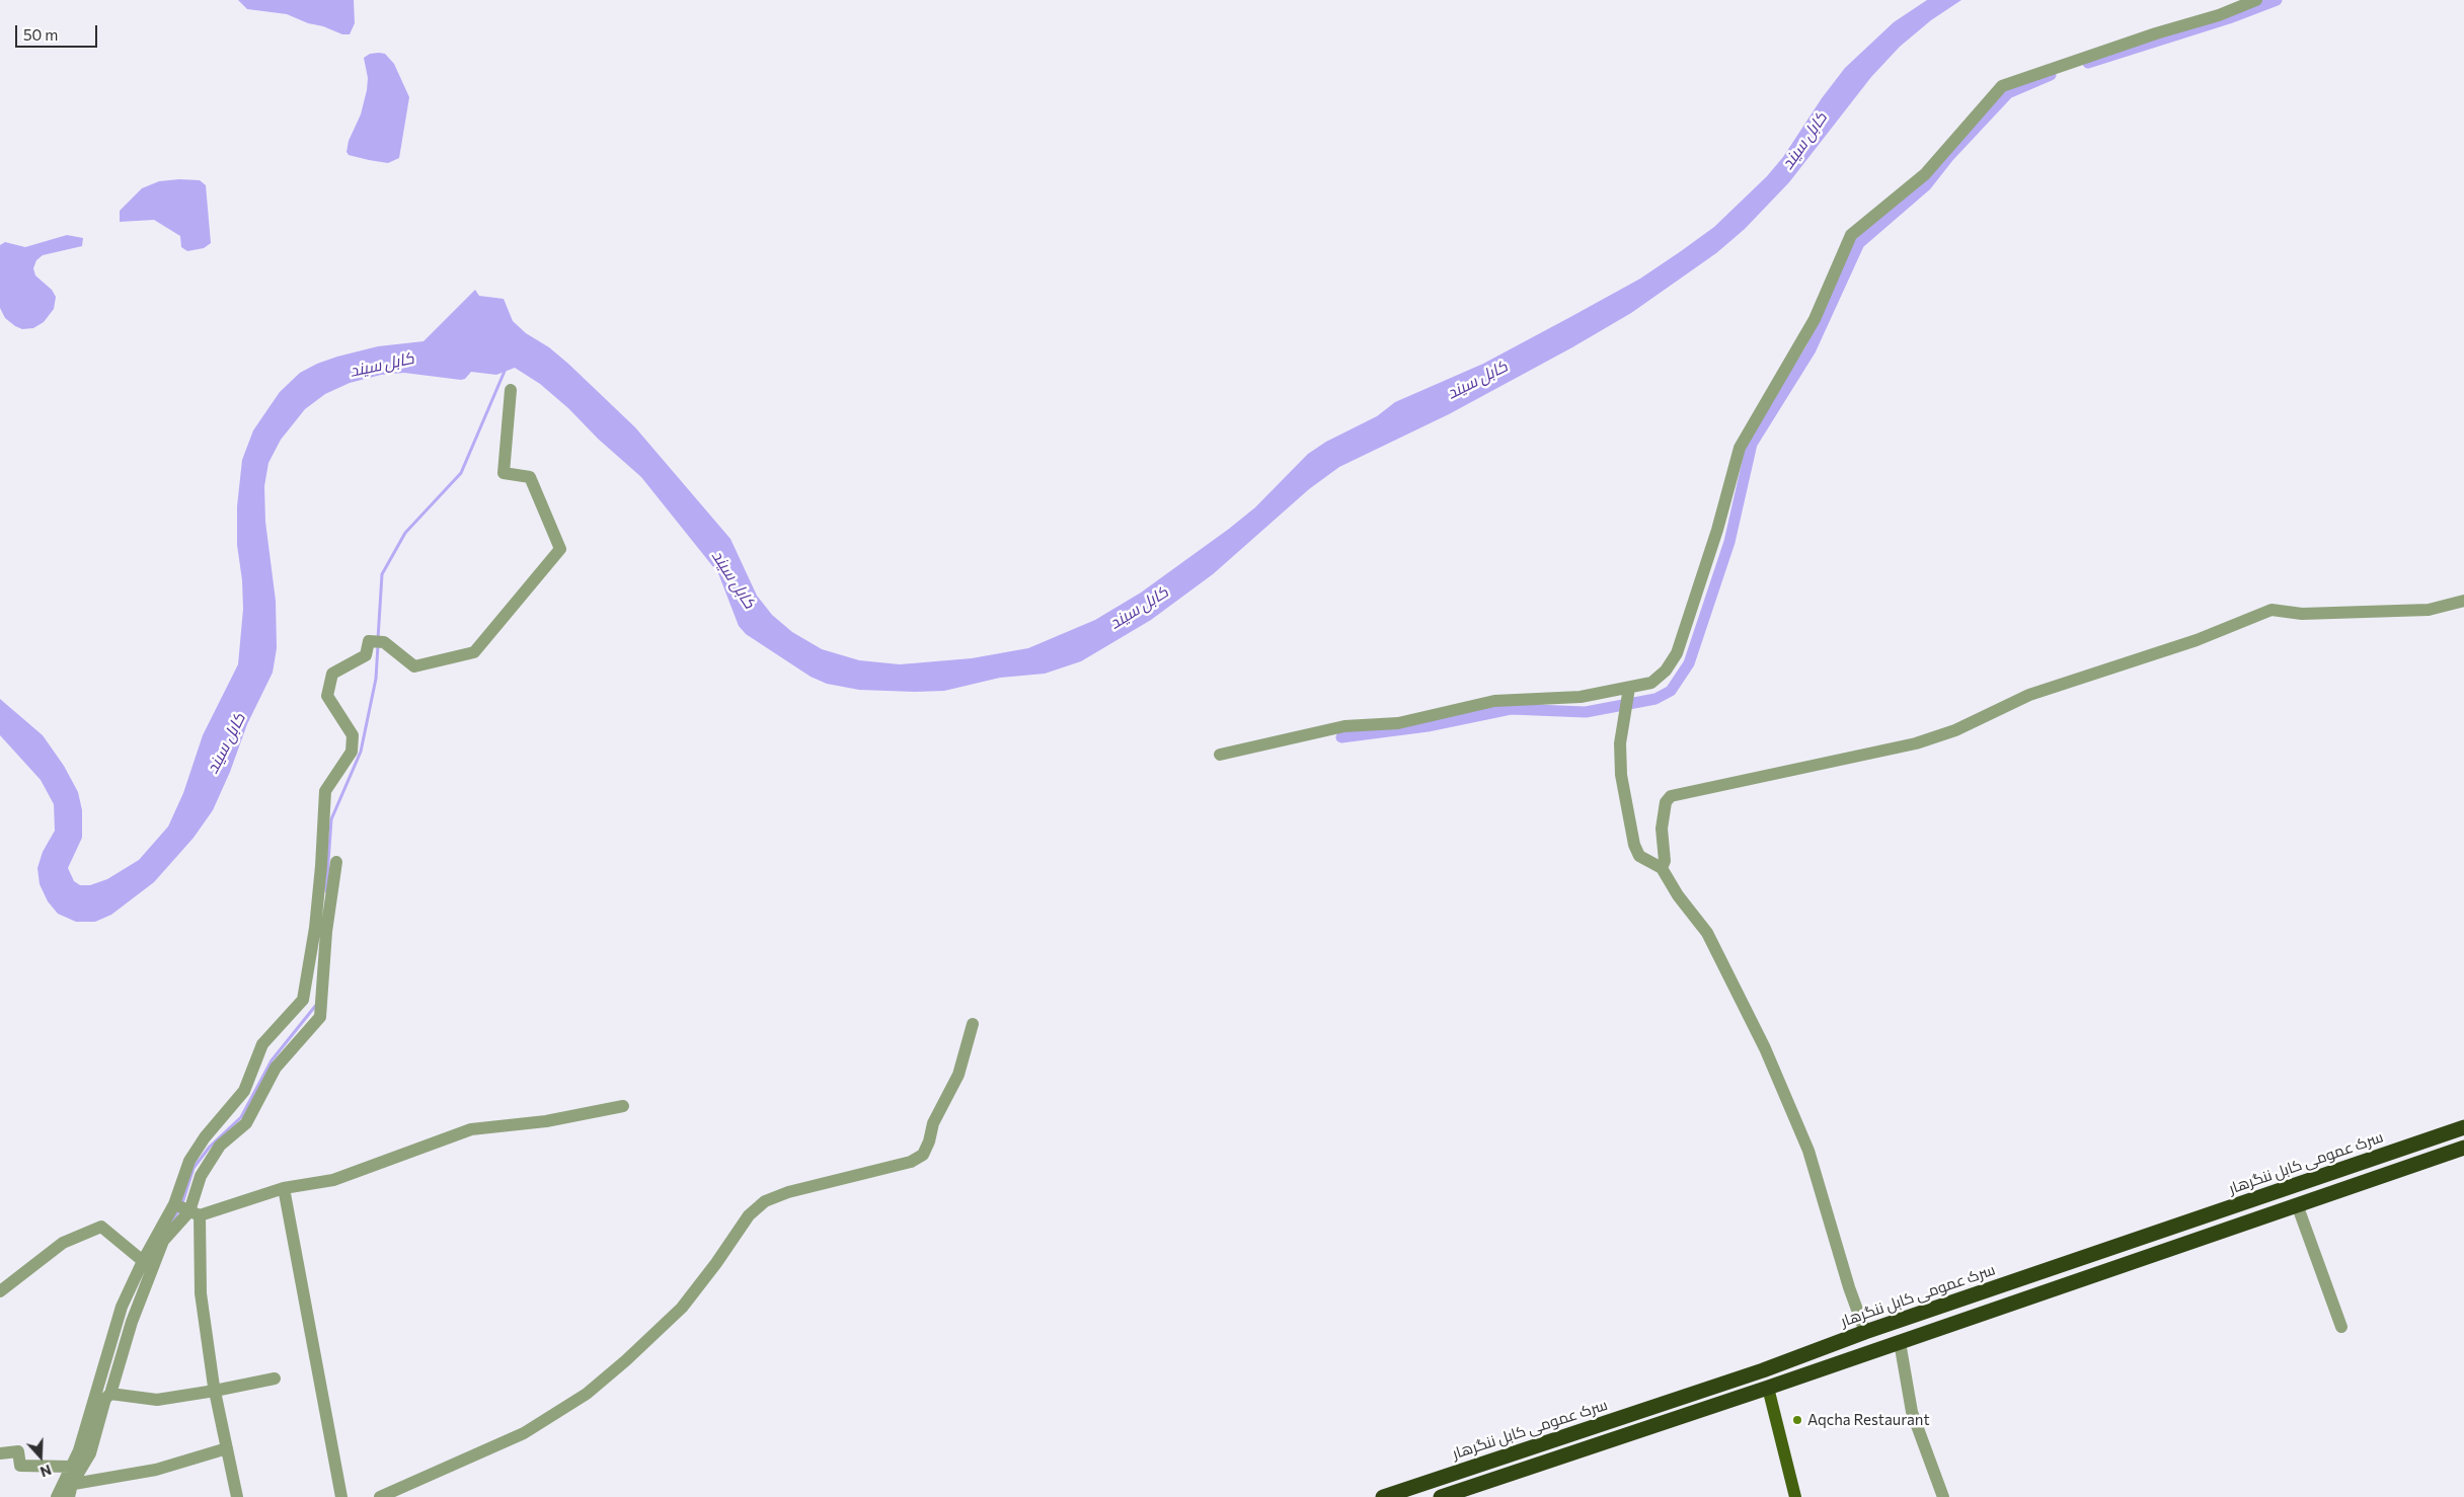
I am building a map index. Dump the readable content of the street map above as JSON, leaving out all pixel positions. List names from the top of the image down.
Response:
{
  "streets": {
    "highway": ["سرک عمومی کابل ننگرهار"]
  },
  "water": ["کابل سيند"],
  "places": ["Aqcha Restaurant"],
  "scale_bar": "50 m",
  "north": "bottom"
}
